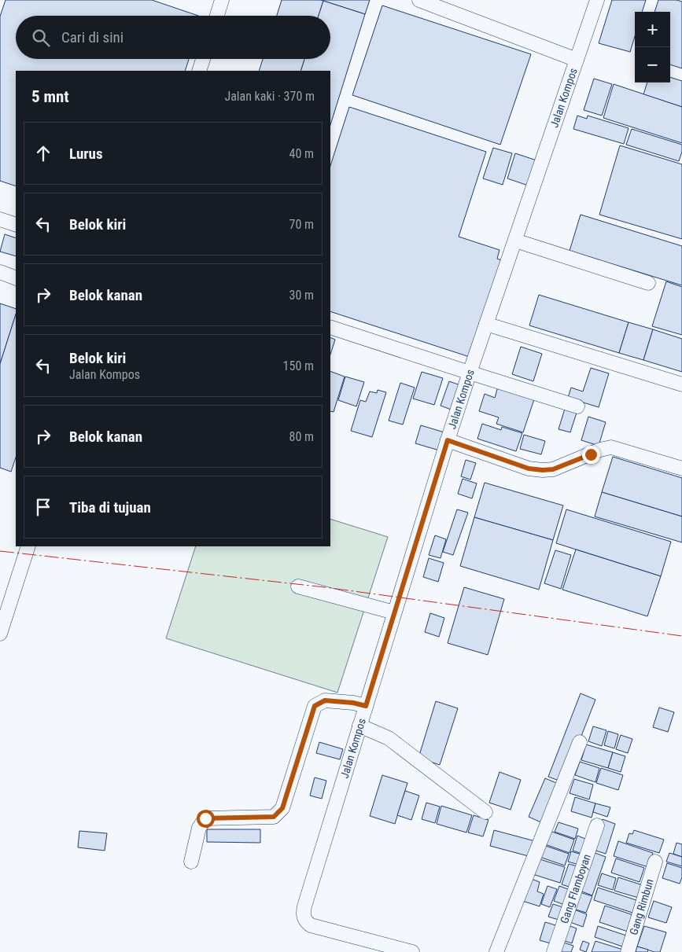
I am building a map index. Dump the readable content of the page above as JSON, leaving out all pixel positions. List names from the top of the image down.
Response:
{
  "streets": {
    "street": ["Jalan Kompos", "Gang Flamboyan", "Gang Rimbun"]
  },
  "page": {
    "map_buttons": ["+", "−"],
    "search": "Cari di sini",
    "heading": ["5 mnt", "Jalan kaki · 370 m"],
    "list": [
      ["Lurus", "40 m"],
      ["Belok kiri", "70 m"],
      ["Belok kanan", "30 m"],
      ["Belok kiri", "Jalan Kompos", "150 m"],
      ["Belok kanan", "80 m"],
      "Tiba di tujuan"
    ]
  }
}
